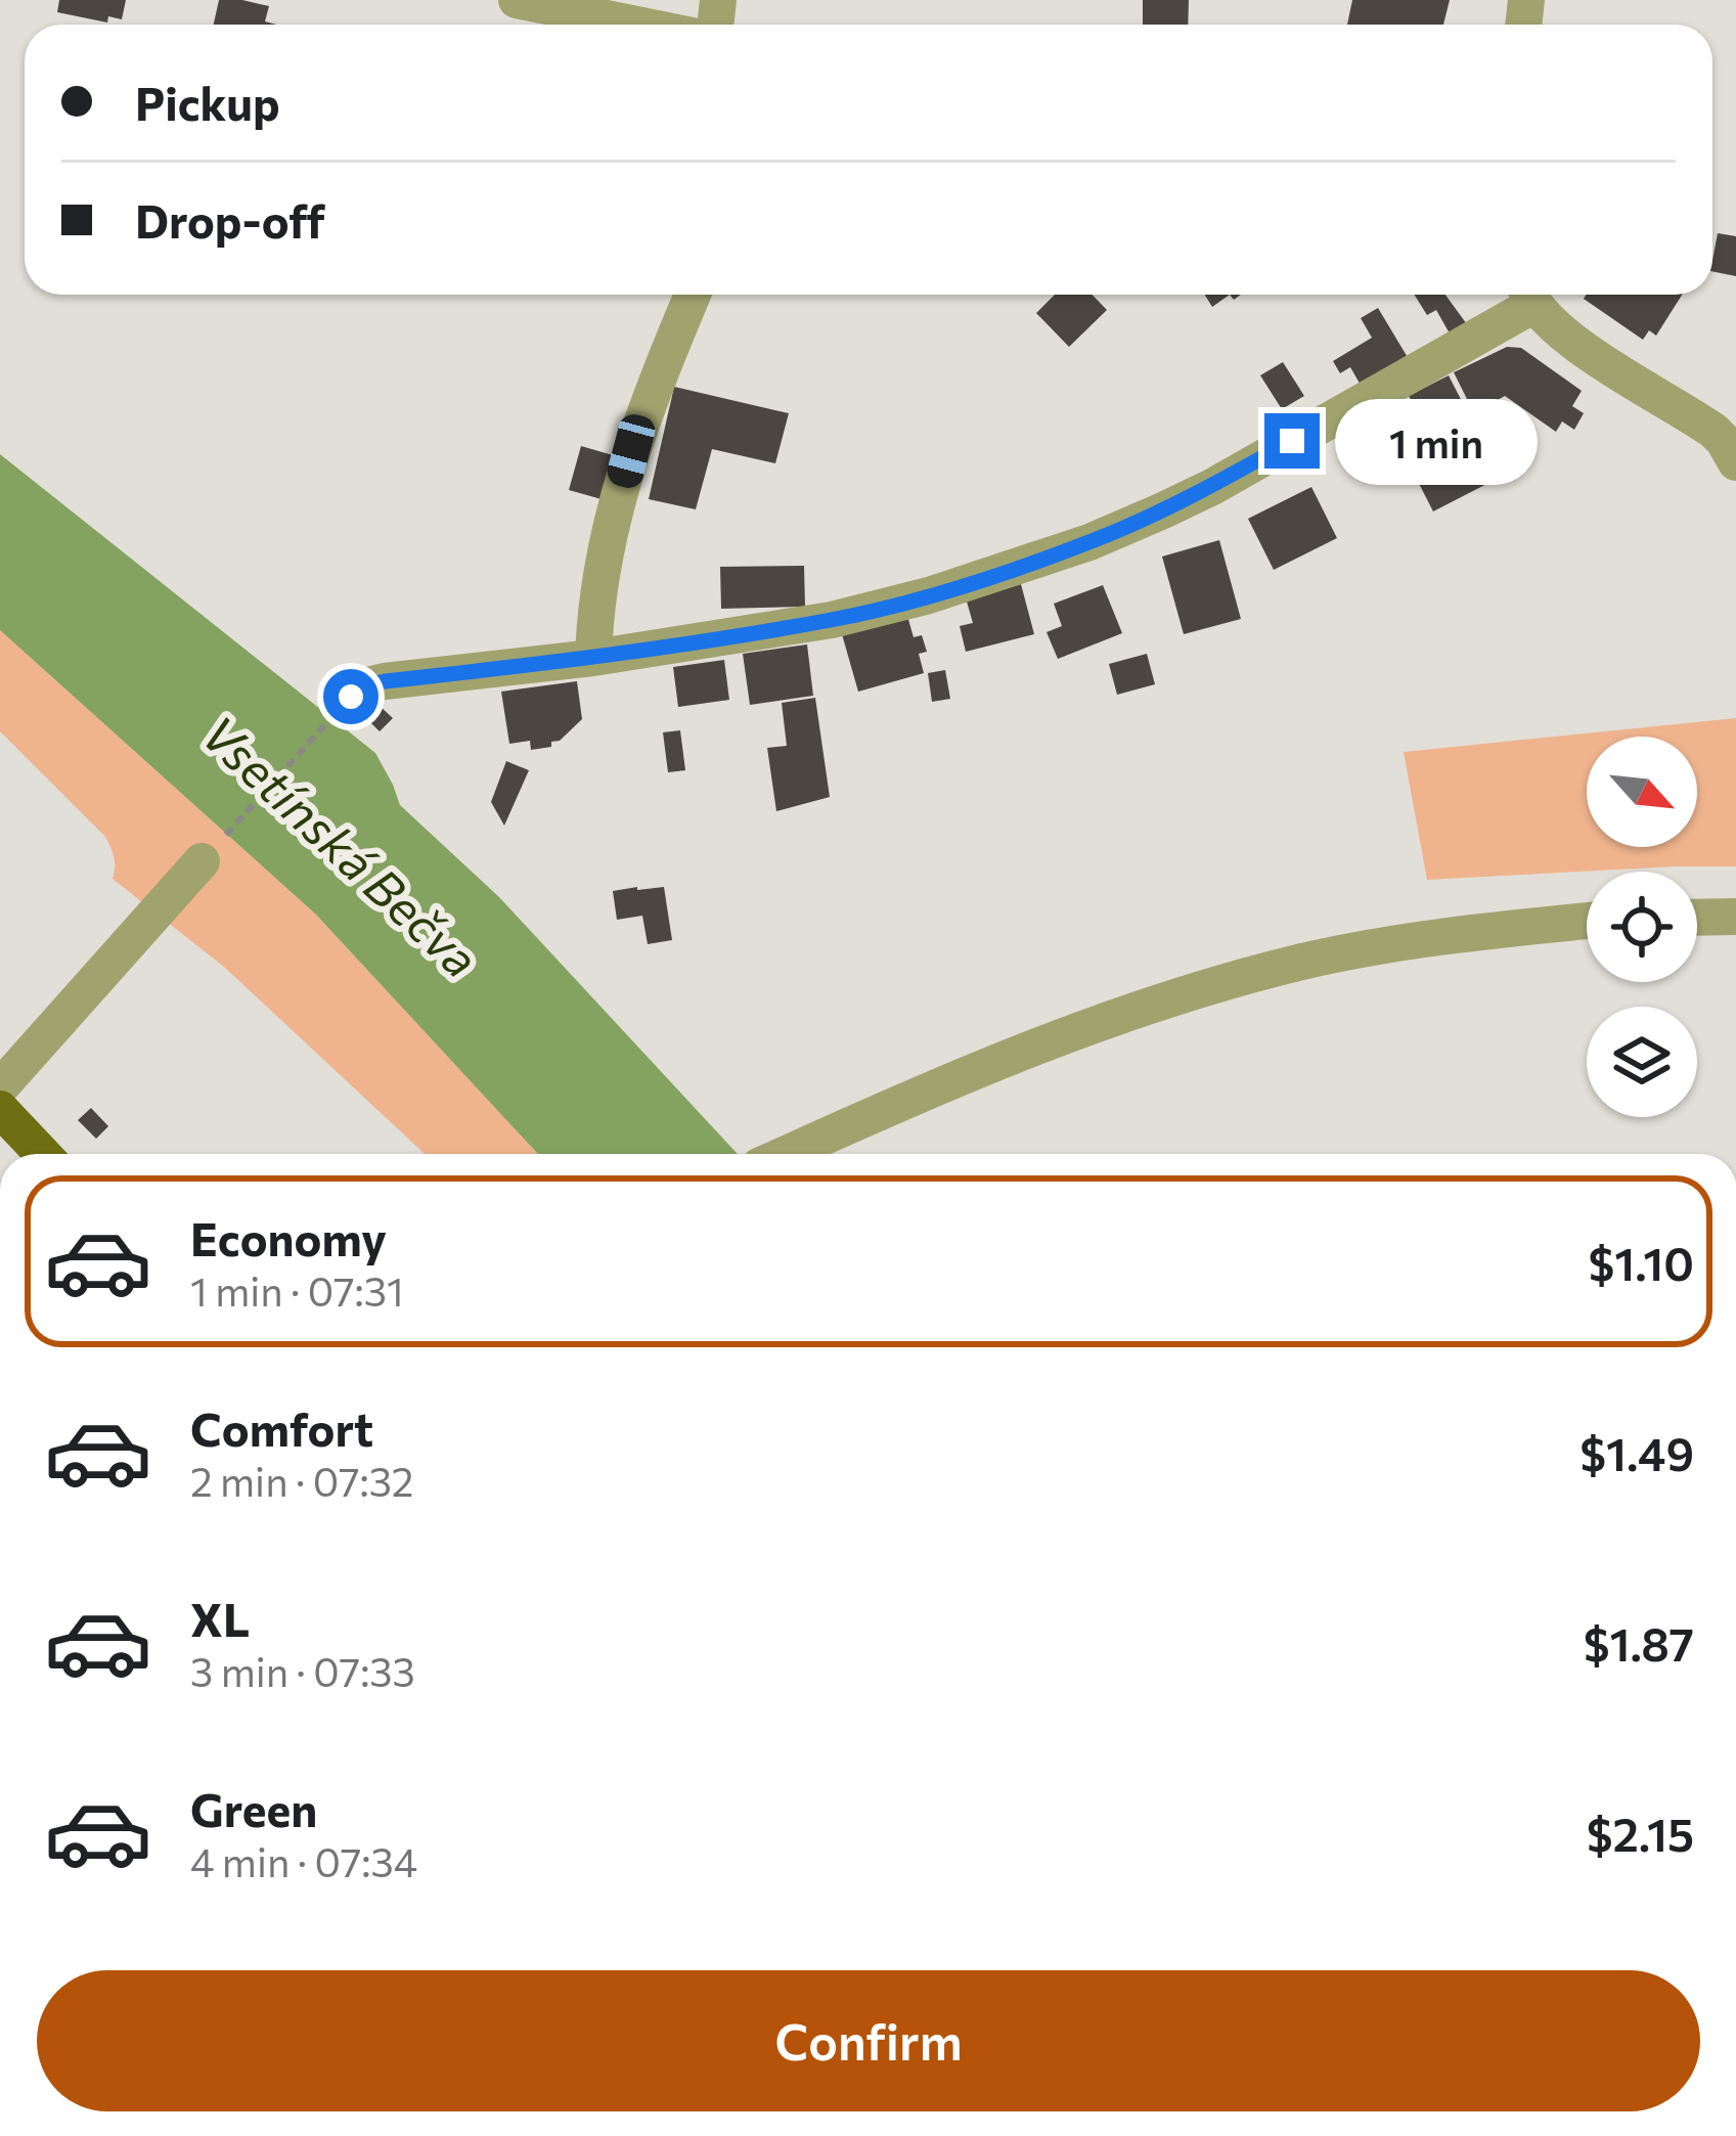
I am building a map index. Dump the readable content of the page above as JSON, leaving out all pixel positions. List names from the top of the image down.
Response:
{
  "water": ["Vsetínská Bečva"],
  "north": "bottom right",
  "page": {
    "banner": ["Pickup", "Drop-off"],
    "bubble": "1 min",
    "list": [
      {
        "name": "Economy",
        "note": "1 min · 07:31",
        "value": "$1.10"
      },
      {
        "name": "Comfort",
        "note": "2 min · 07:32",
        "value": "$1.49"
      },
      {
        "name": "XL",
        "note": "3 min · 07:33",
        "value": "$1.87"
      },
      {
        "name": "Green",
        "note": "4 min · 07:34",
        "value": "$2.15"
      }
    ],
    "buttons": "Confirm"
  }
}
